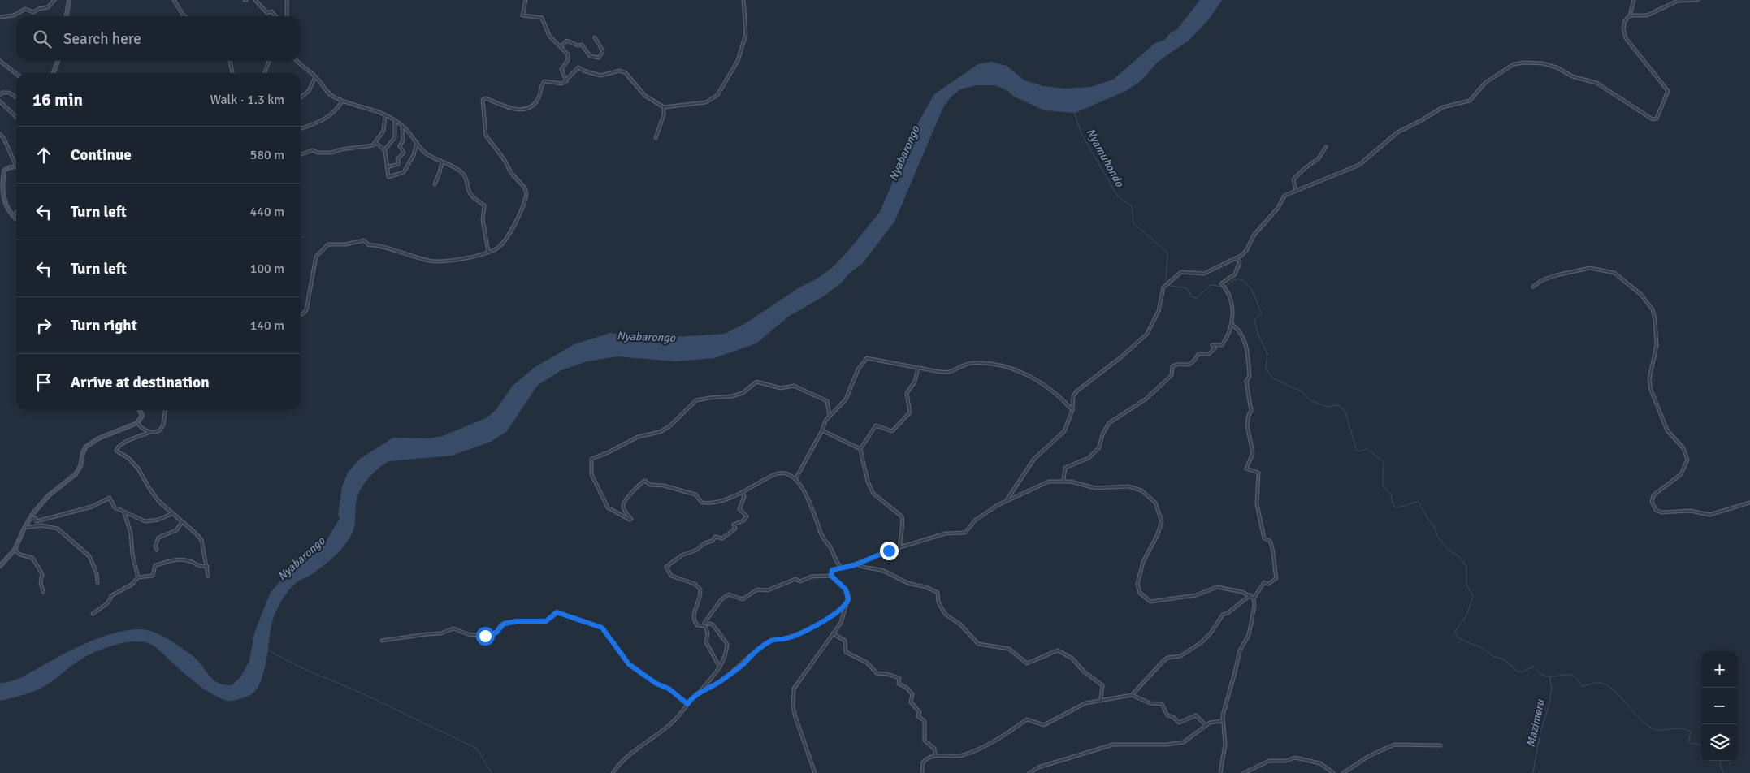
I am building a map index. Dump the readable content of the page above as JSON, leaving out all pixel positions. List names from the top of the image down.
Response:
{
  "water": ["Nyabarongo", "Nyamuhondo", "Mazimeru"],
  "page": {
    "search": "Search here",
    "heading": ["16 min", "Walk · 1.3 km"],
    "list": [
      ["Continue", "580 m"],
      ["Turn left", "440 m"],
      ["Turn left", "100 m"],
      ["Turn right", "140 m"],
      "Arrive at destination"
    ],
    "map_buttons": ["+", "−"]
  }
}
